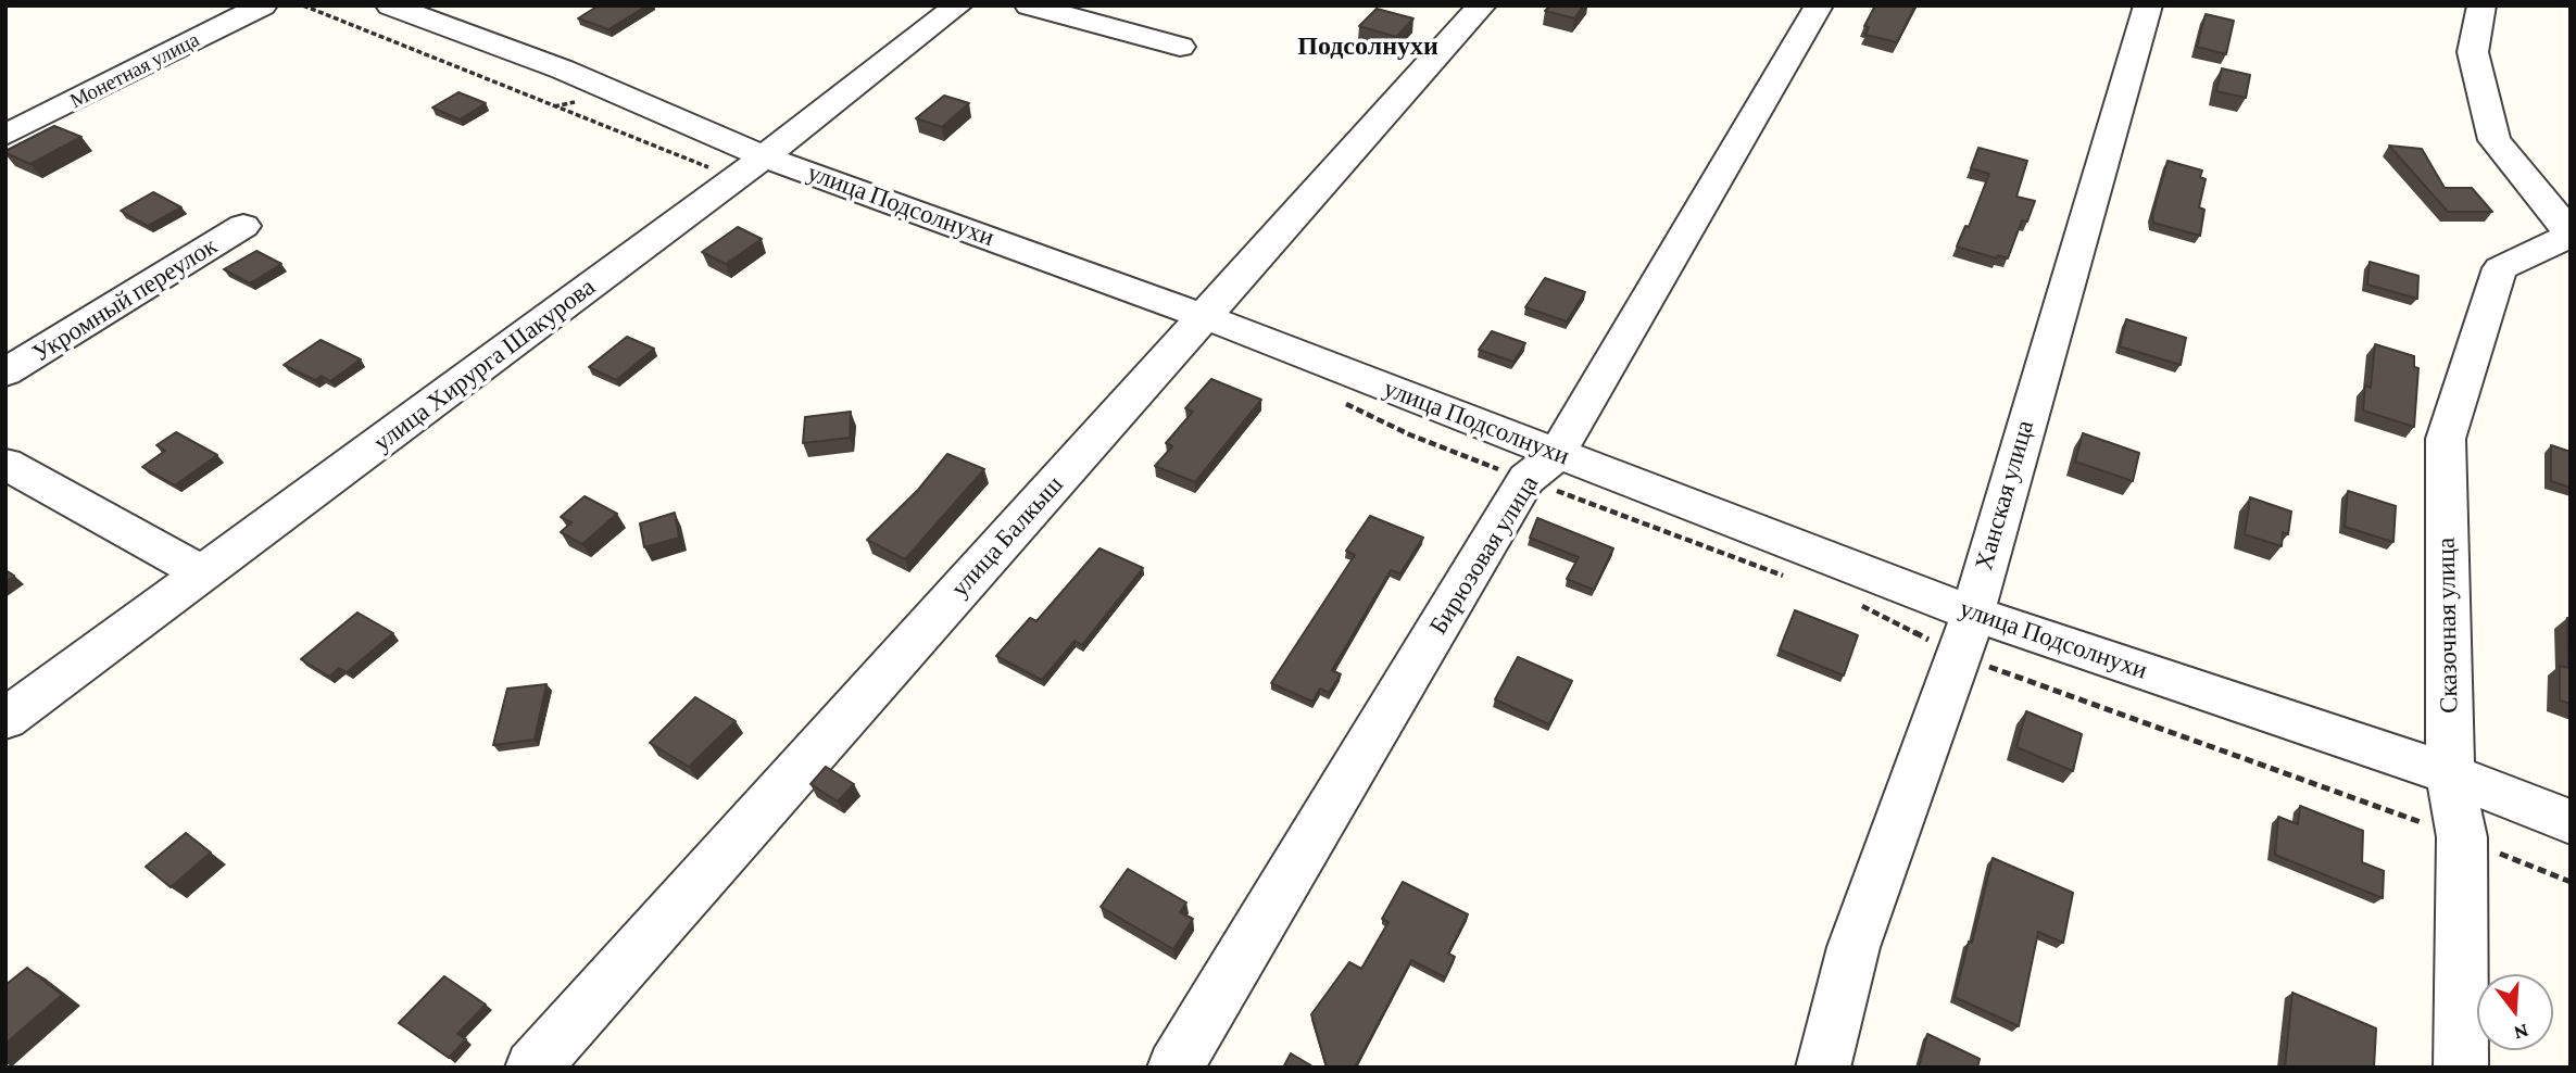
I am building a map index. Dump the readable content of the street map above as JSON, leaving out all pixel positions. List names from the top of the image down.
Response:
{
  "streets": {
    "street": [
      "Монетная улица",
      "улица Подсолнухи",
      "Укромный переулок",
      "улица Хирурга Шакурова",
      "Ханская улица",
      "улица Балкыш",
      "Бирюзовая улица",
      "Сказочная улица"
    ]
  },
  "crossings": [
    ["улица Подсолнухи", "улица Хирурга Шакурова"],
    ["улица Подсолнухи", "Ханская улица"],
    ["улица Подсолнухи", "улица Балкыш"],
    ["улица Подсолнухи", "Бирюзовая улица"],
    ["улица Подсолнухи", "Сказочная улица"]
  ],
  "districts": ["Подсолнухи"],
  "north": "bottom"
}
